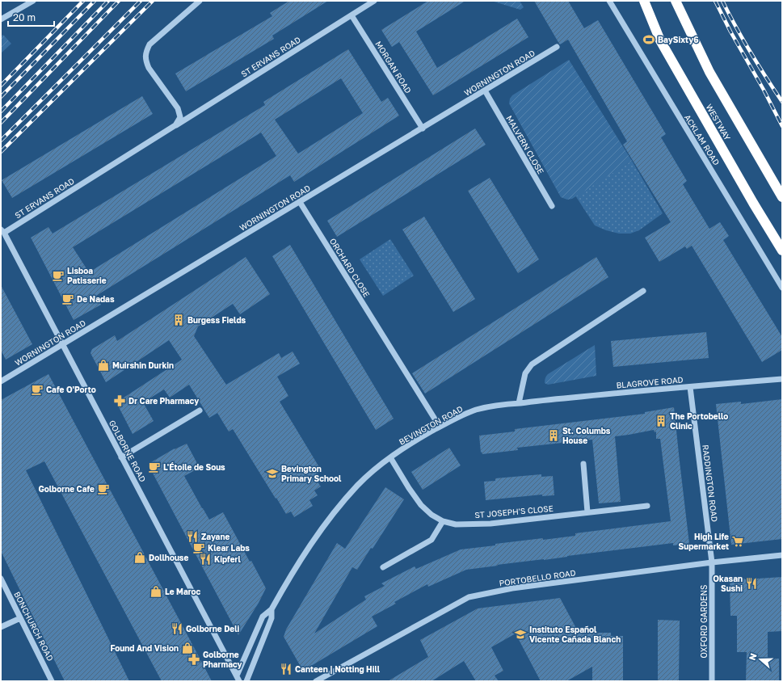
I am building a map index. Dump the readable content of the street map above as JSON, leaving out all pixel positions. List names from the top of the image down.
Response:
{
  "streets": {
    "highway": ["WESTWAY"],
    "street": [
      "ST ERVANS ROAD",
      "MORGAN ROAD",
      "WORNINGTON ROAD",
      "ACKLAM ROAD",
      "MALVERN CLOSE",
      "ORCHARD CLOSE",
      "BLAGROVE ROAD",
      "BEVINGTON ROAD",
      "GOLBORNE ROAD",
      "RADDINGTON ROAD",
      "ST JOSEPH'S CLOSE",
      "PORTOBELLO ROAD",
      "OXFORD GARDENS",
      "BONCHURCH ROAD"
    ]
  },
  "crossings": [
    ["ST ERVANS ROAD", "MORGAN ROAD"],
    ["ST ERVANS ROAD", "GOLBORNE ROAD"],
    ["MORGAN ROAD", "WORNINGTON ROAD"],
    ["WORNINGTON ROAD", "MALVERN CLOSE"],
    ["WORNINGTON ROAD", "ORCHARD CLOSE"],
    ["WORNINGTON ROAD", "GOLBORNE ROAD"],
    ["ORCHARD CLOSE", "BEVINGTON ROAD"],
    ["BLAGROVE ROAD", "BEVINGTON ROAD"],
    ["BLAGROVE ROAD", "RADDINGTON ROAD"],
    ["BEVINGTON ROAD", "GOLBORNE ROAD"],
    ["BEVINGTON ROAD", "ST JOSEPH'S CLOSE"],
    ["RADDINGTON ROAD", "PORTOBELLO ROAD"],
    ["RADDINGTON ROAD", "OXFORD GARDENS"],
    ["PORTOBELLO ROAD", "OXFORD GARDENS"]
  ],
  "places": {
    "sports": ["BaySixty6"],
    "cafe": [
      "Lisboa Patisserie",
      "De Nadas",
      "Cafe O'Porto",
      "L'Étoile de Sous",
      "Golborne Cafe",
      "Klear Labs"
    ],
    "building": ["Burgess Fields", "The Portobello Clinic", "St. Columbs House"],
    "shop": [
      "Muirshin Durkin",
      "Dollhouse",
      "Le Maroc",
      "Found And Vision"
    ],
    "pharmacy": ["Dr Care Pharmacy", "Golborne Pharmacy"],
    "school or university": ["Bevington Primary School", "Instituto Español Vicente Cañada Blanch"],
    "restaurant": [
      "Zayane",
      "Kipferl",
      "Okasan Sushi",
      "Golborne Deli",
      "Canteen | Notting Hill"
    ],
    "supermarket": ["High Life Supermarket"]
  },
  "scale_bar": "20 m",
  "north": "left"
}
